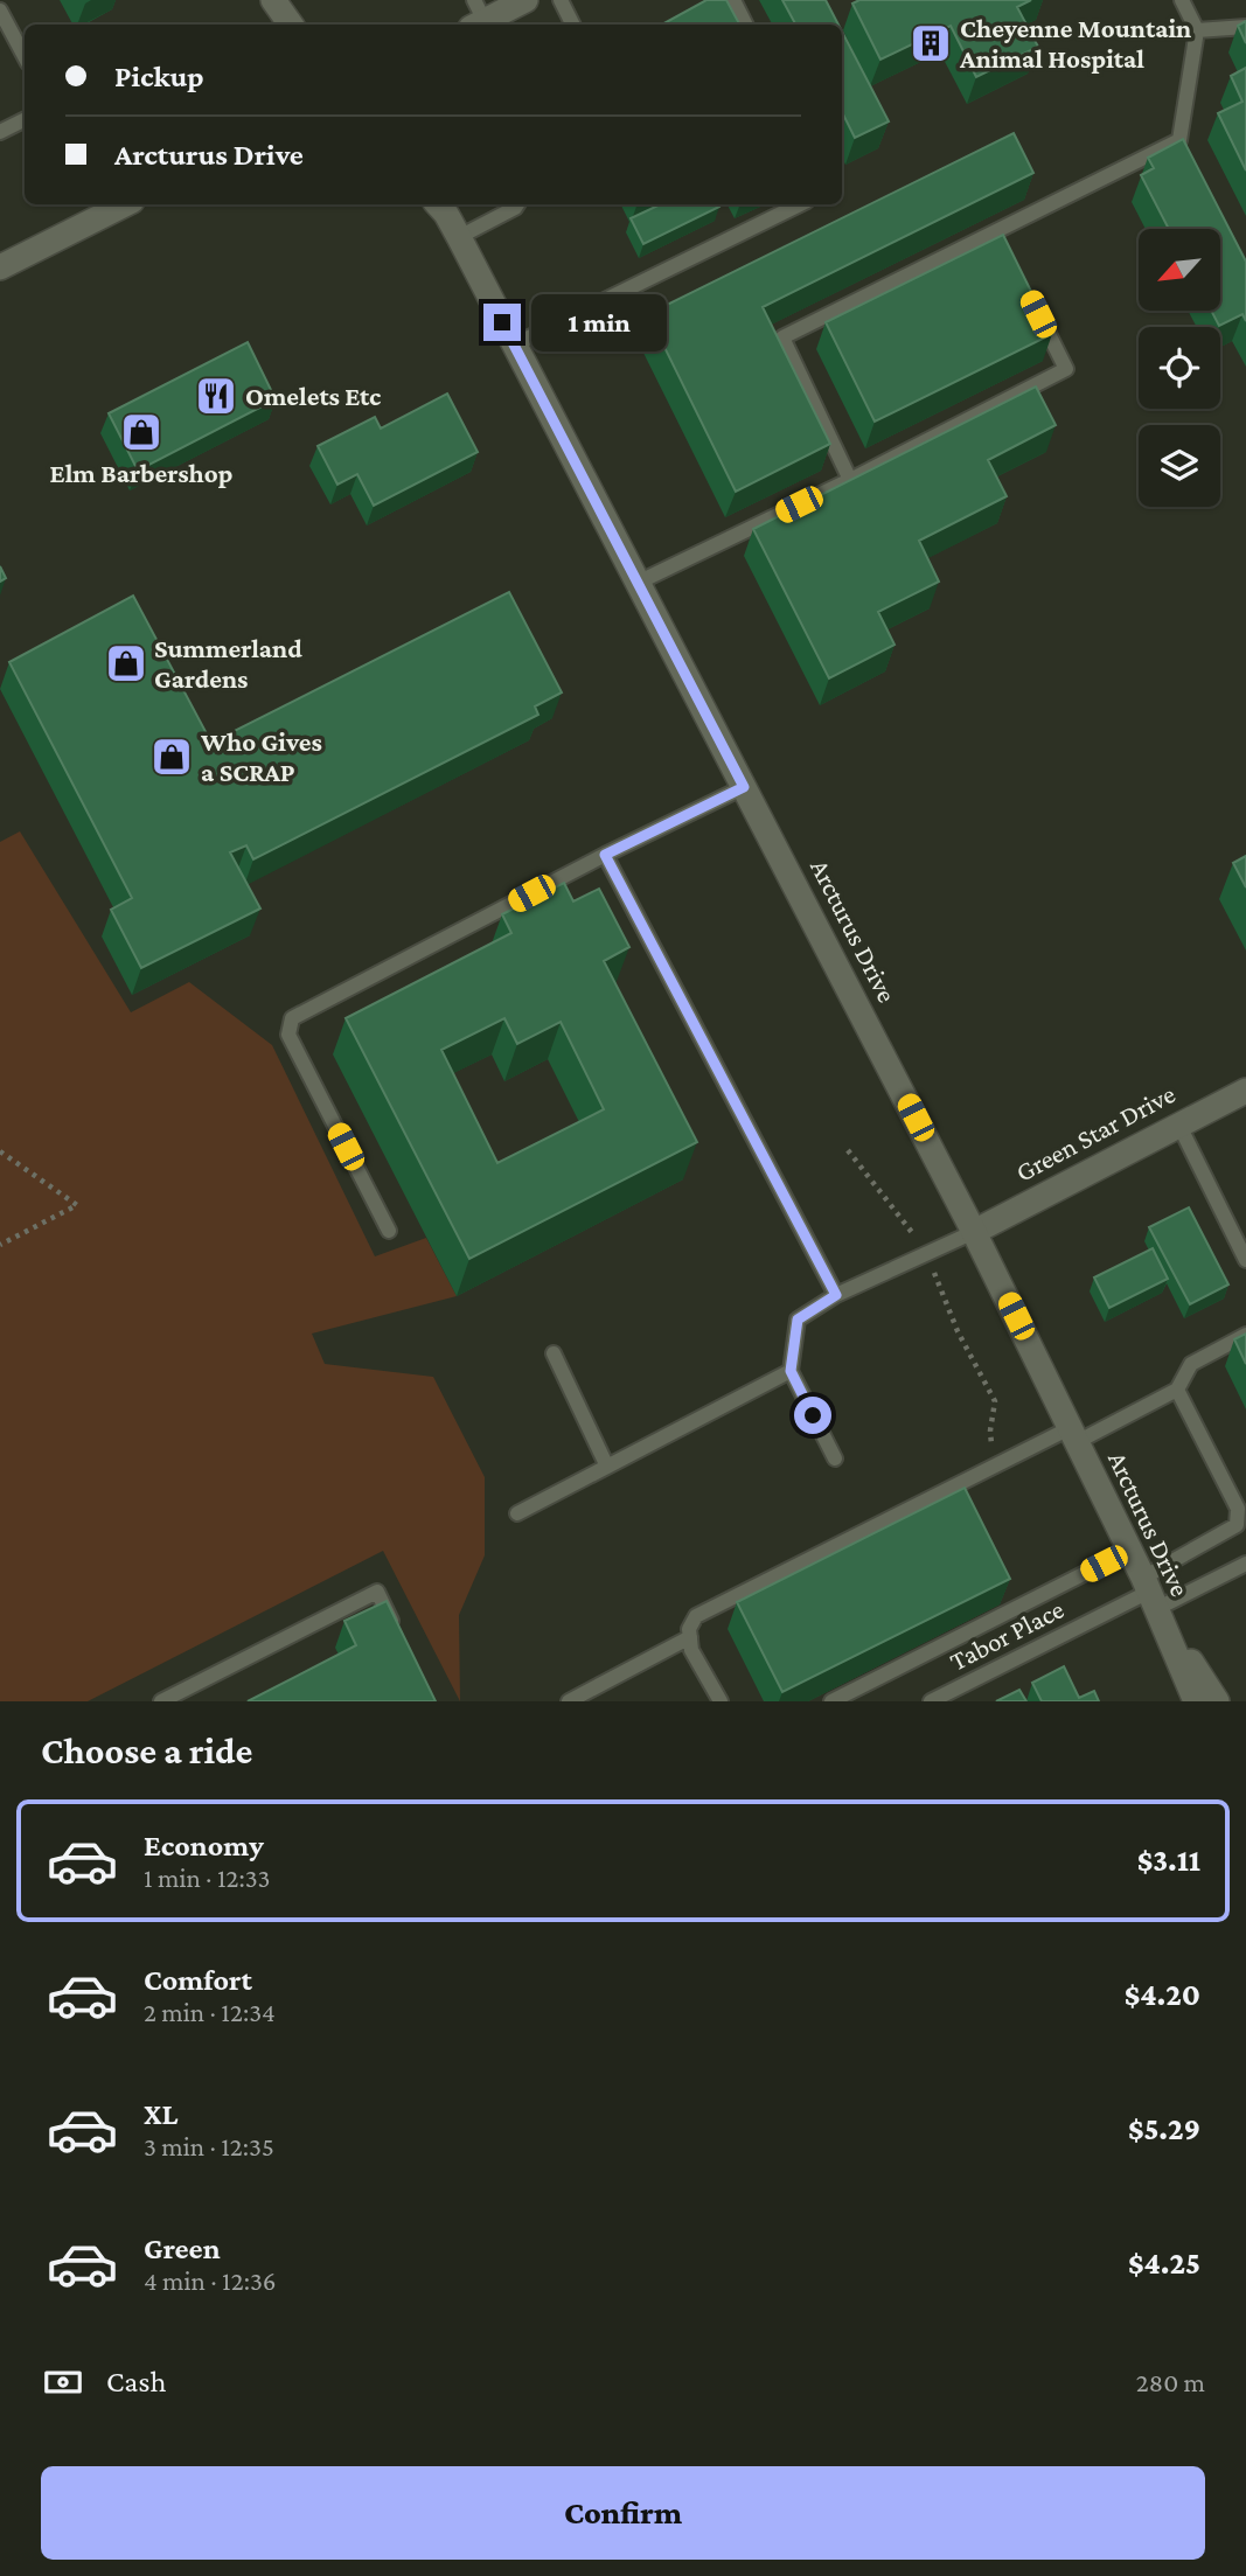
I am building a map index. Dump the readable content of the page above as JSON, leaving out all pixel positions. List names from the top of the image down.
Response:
{
  "streets": {
    "street": ["Arcturus Drive", "Green Star Drive"],
    "lane": ["Tabor Place"]
  },
  "crossings": [
    ["Arcturus Drive", "Green Star Drive"],
    ["Arcturus Drive", "Tabor Place"]
  ],
  "places": {
    "building": ["Cheyenne Mountain Animal Hospital"],
    "restaurant": ["Omelets Etc"],
    "shop": ["Elm Barbershop", "Summerland Gardens", "Who Gives a SCRAP"]
  },
  "north": "bottom left",
  "page": {
    "banner": ["Pickup", "Arcturus Drive"],
    "bubble": "1 min",
    "heading": "Choose a ride",
    "list": [
      {
        "name": "Economy",
        "note": "1 min · 12:33",
        "value": "$3.11"
      },
      {
        "name": "Comfort",
        "note": "2 min · 12:34",
        "value": "$4.20"
      },
      {
        "name": "XL",
        "note": "3 min · 12:35",
        "value": "$5.29"
      },
      {
        "name": "Green",
        "note": "4 min · 12:36",
        "value": "$4.25"
      }
    ],
    "pay": ["Cash", "280 m"],
    "buttons": "Confirm"
  }
}
